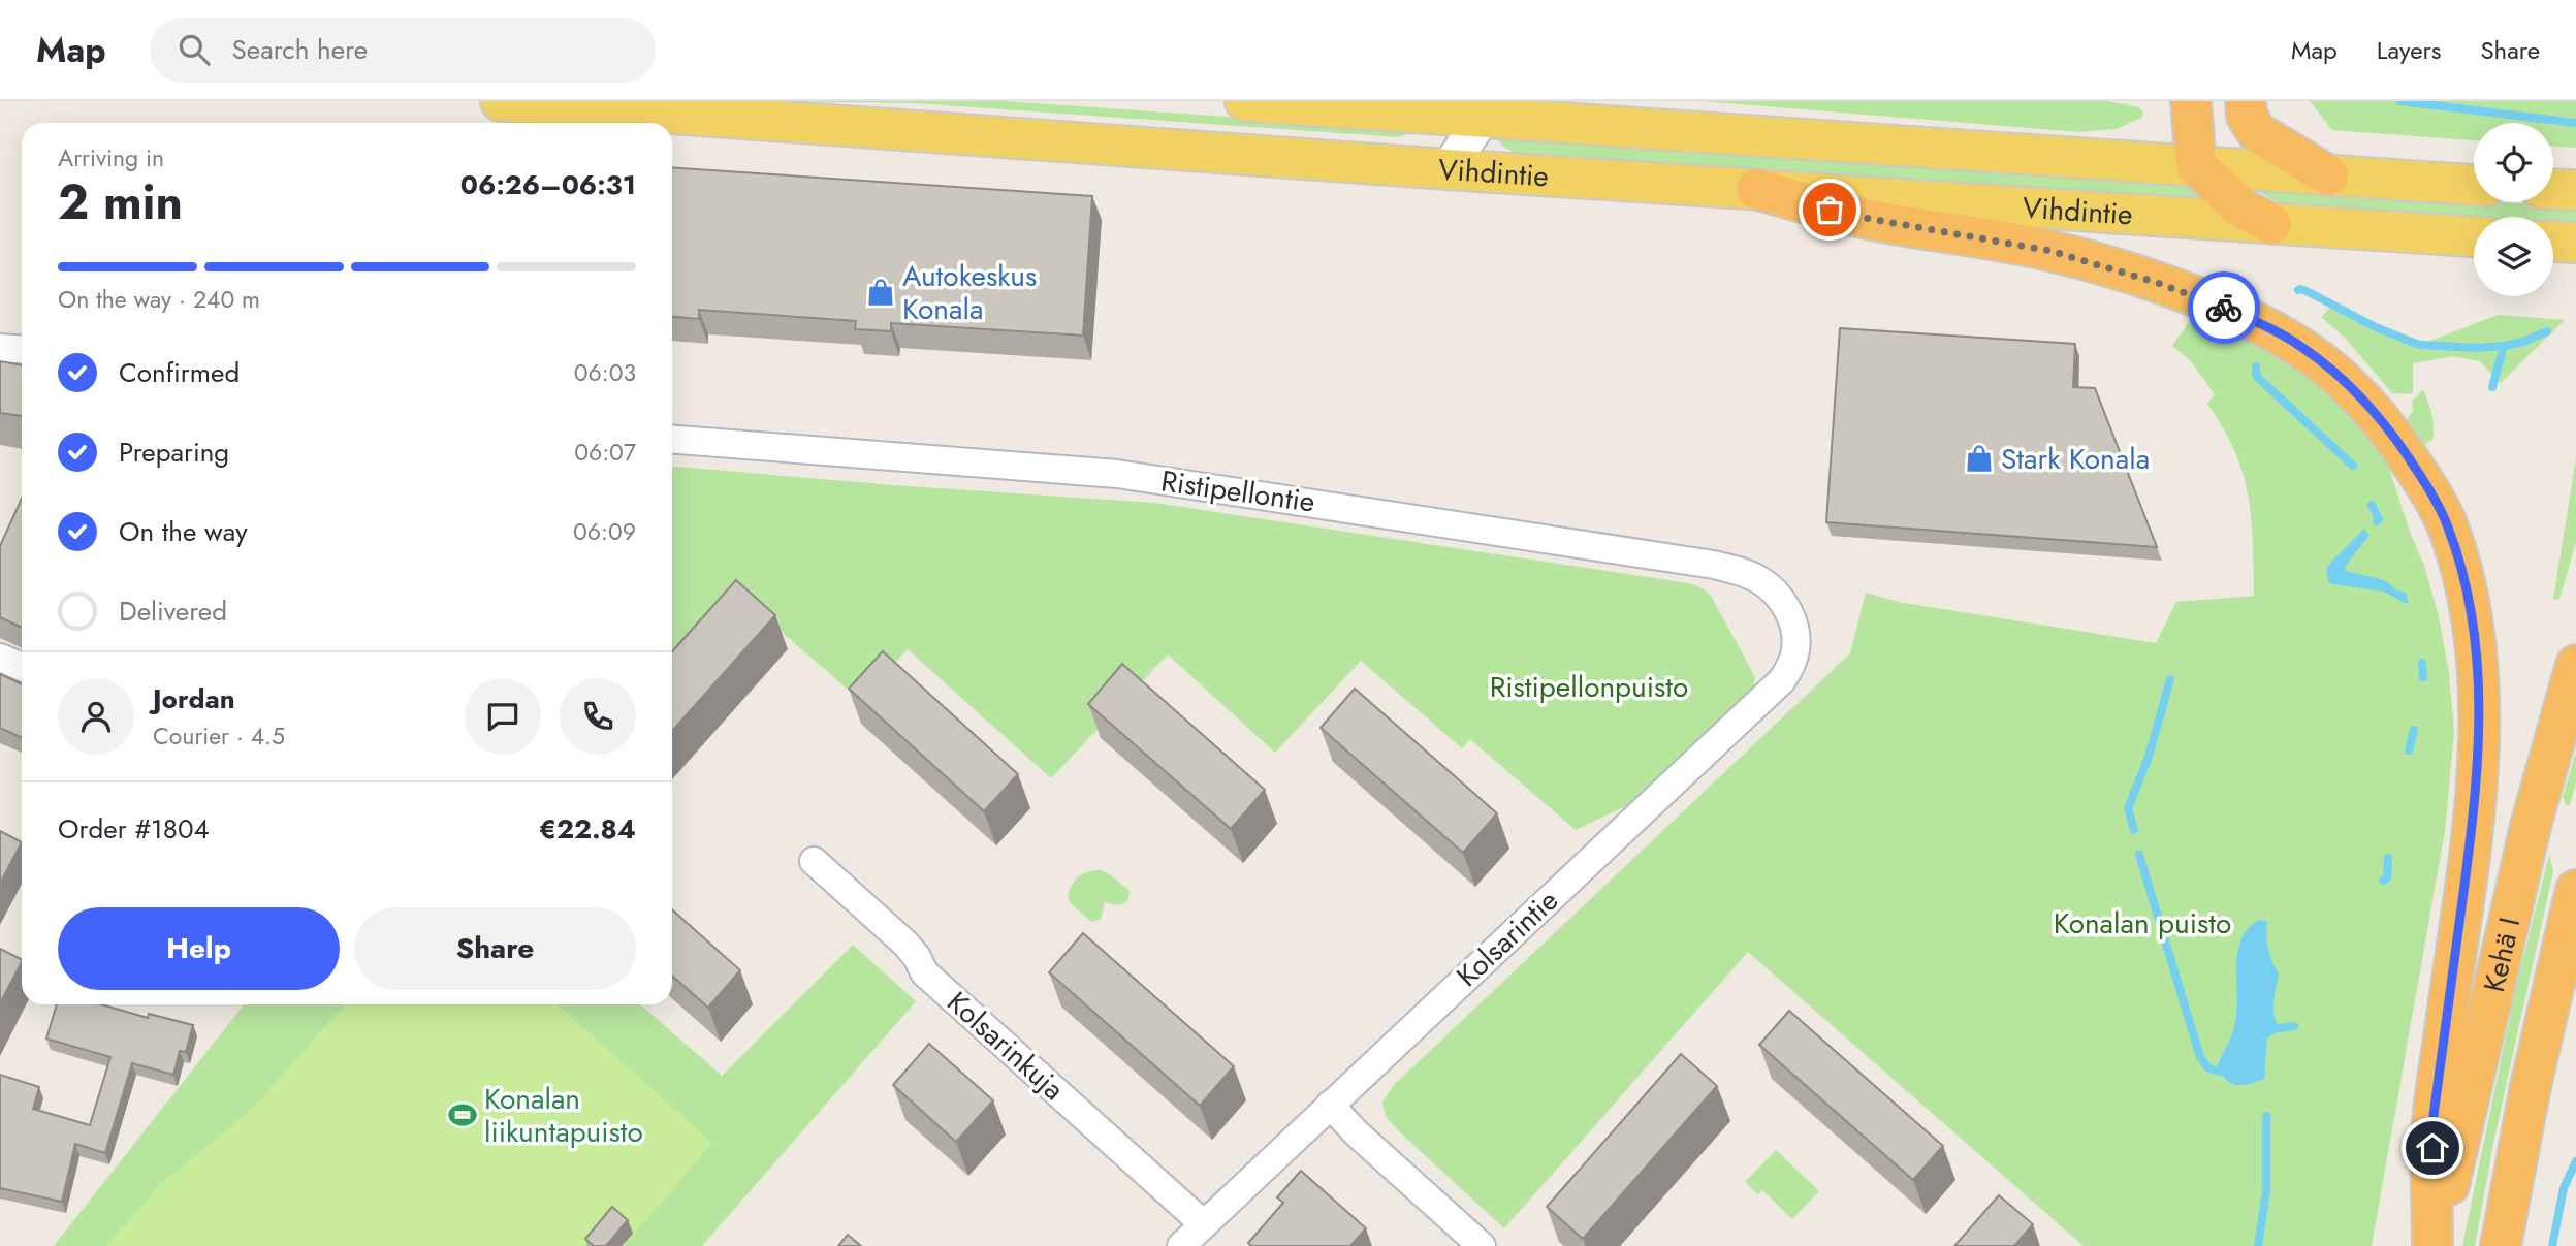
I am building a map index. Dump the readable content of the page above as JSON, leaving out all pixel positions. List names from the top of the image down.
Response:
{
  "streets": {
    "highway": ["Kehä I"],
    "main road": ["Vihdintie"],
    "street": ["Ristipellontie", "Kolsarintie", "Kolsarinkuja"]
  },
  "crossings": [
    ["Ristipellontie", "Kolsarintie"],
    ["Kolsarintie", "Kolsarinkuja"]
  ],
  "parks": ["Ristipellonpuisto", "Konalan puisto"],
  "places": {
    "shop": ["Autokeskus Konala", "Stark Konala"],
    "sports": ["Konalan liikuntapuisto"]
  },
  "page": {
    "header": "Map",
    "search": "Search here",
    "nav": ["Map", "Layers", "Share"],
    "heading": ["2 min", "Arriving in", "06:26–06:31"],
    "panel": [
      "Jordan",
      "Courier · 4.5",
      "Order #1804",
      "€22.84"
    ],
    "bar": "On the way · 240 m",
    "list": [
      ["Confirmed", "06:03"],
      ["Preparing", "06:07"],
      ["On the way", "06:09"],
      "Delivered"
    ],
    "buttons": ["Help", "Share"]
  }
}
